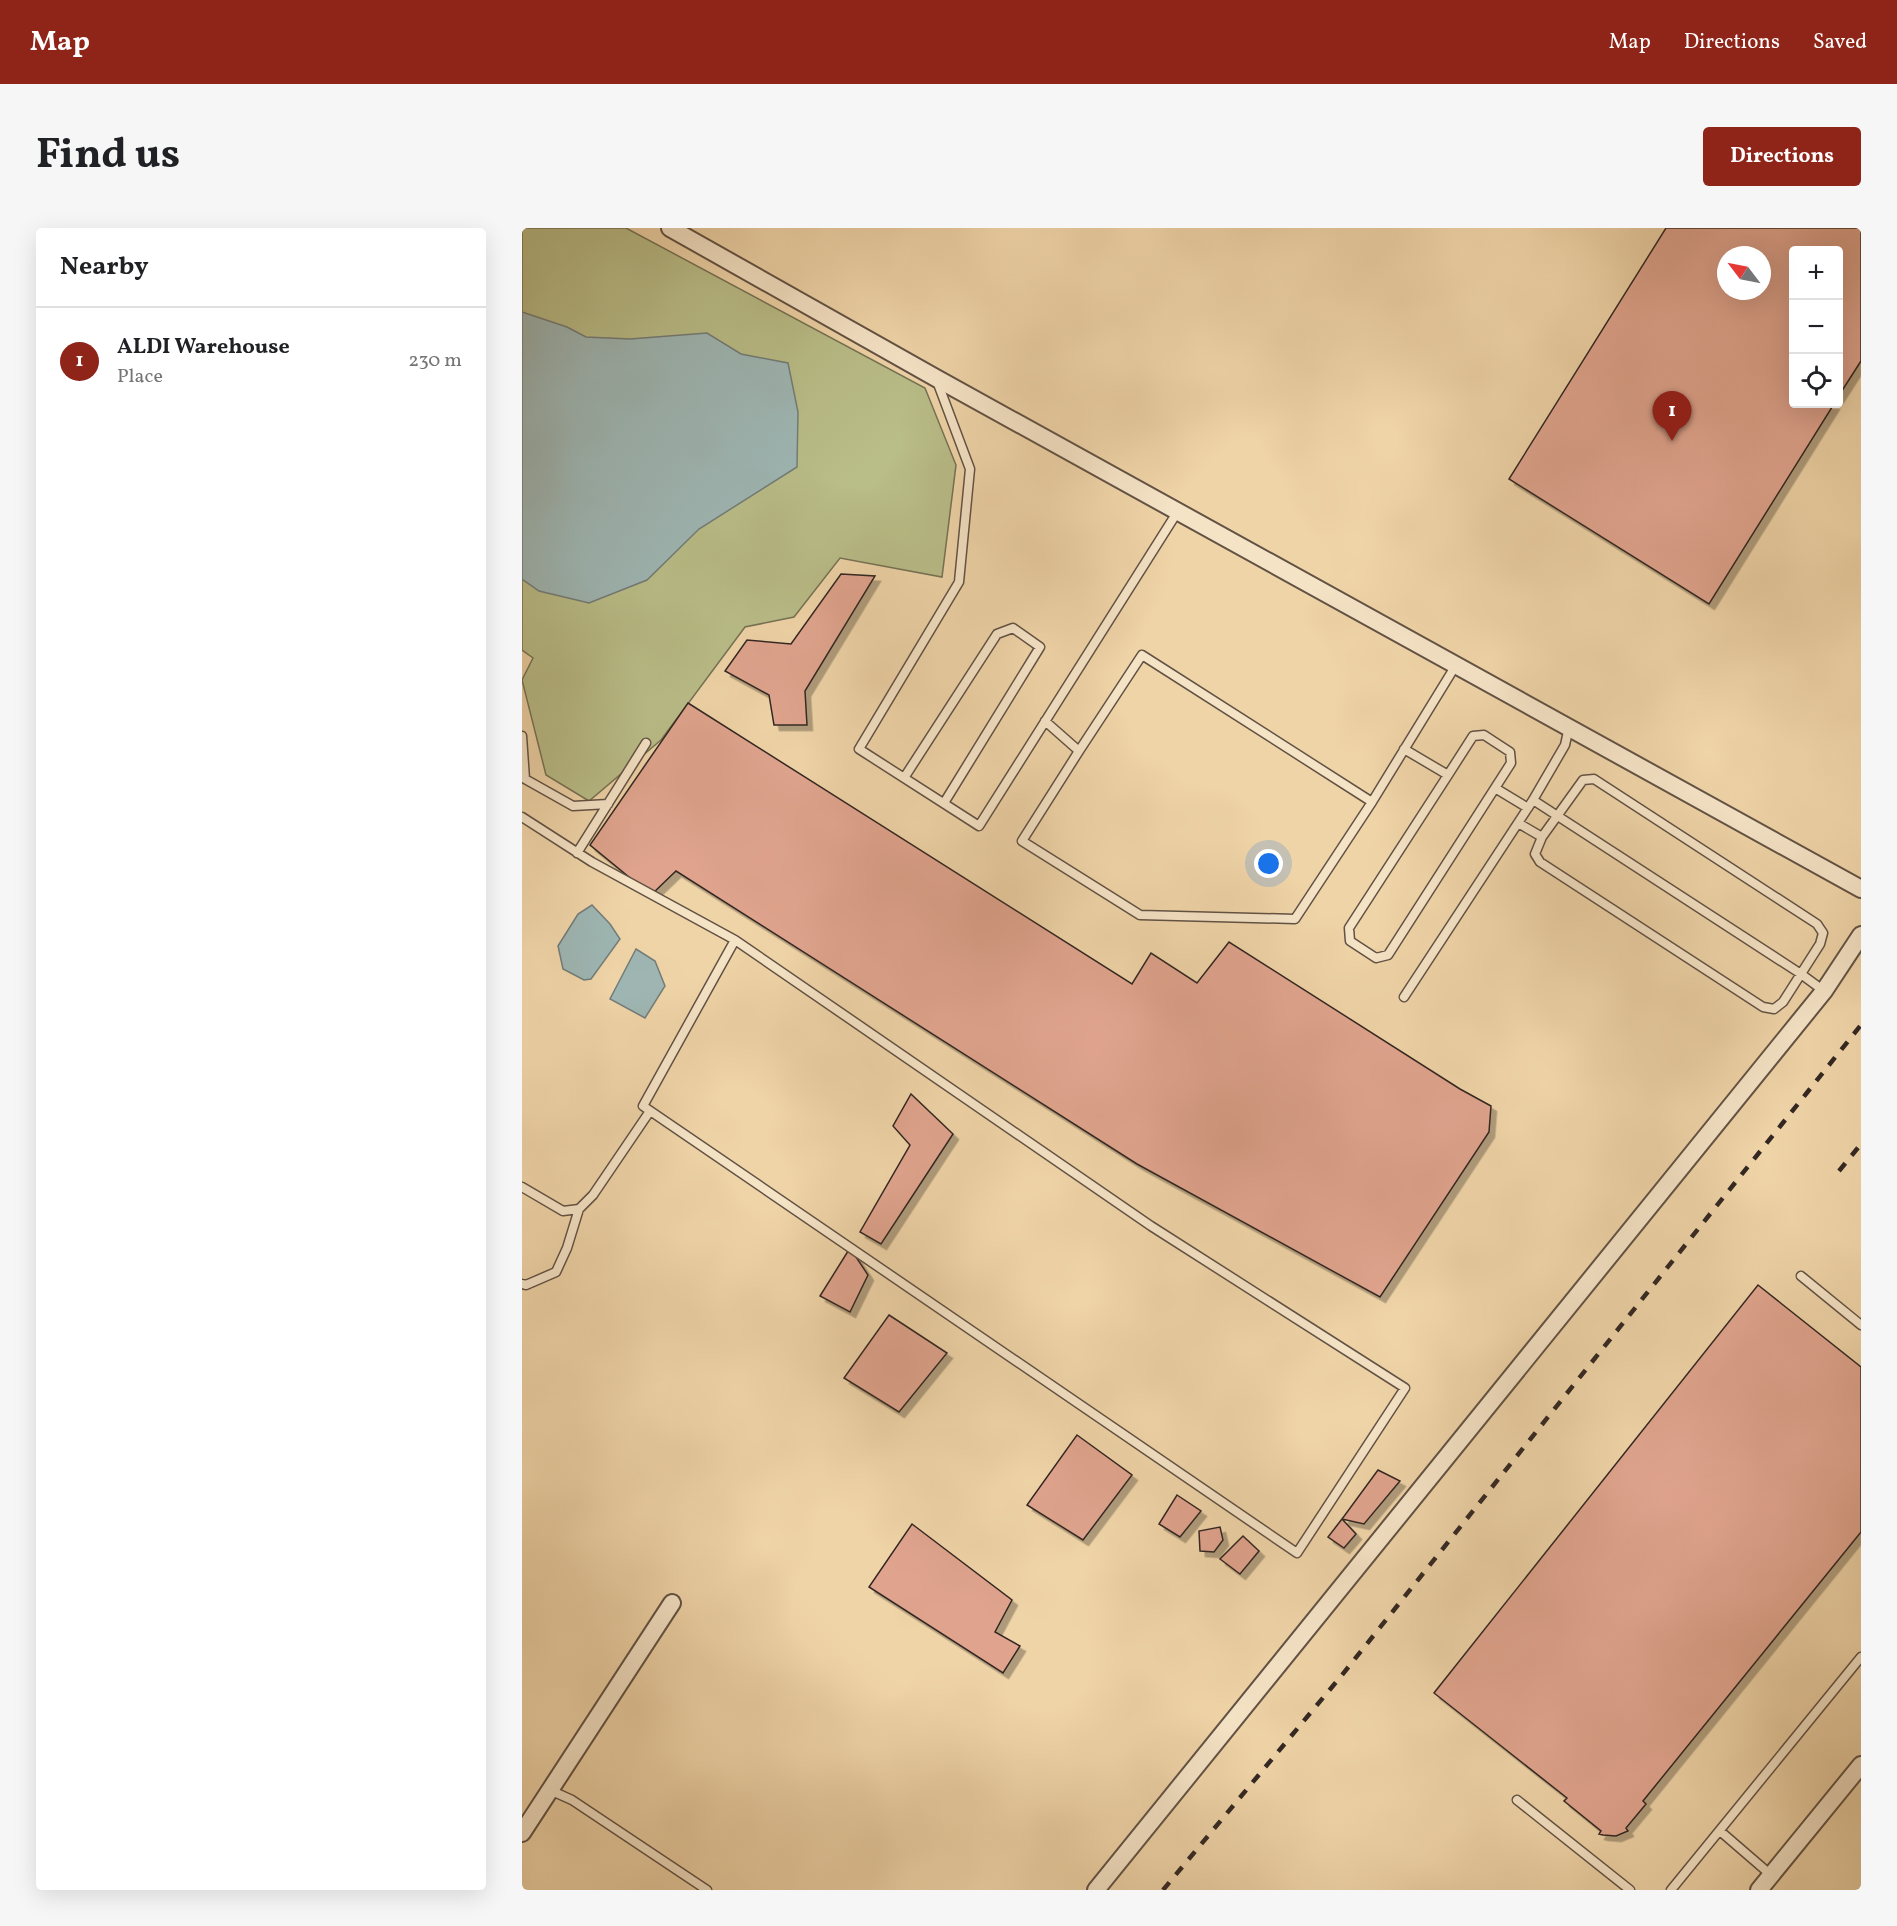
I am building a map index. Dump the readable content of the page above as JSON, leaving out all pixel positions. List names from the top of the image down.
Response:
{
  "north": "top left",
  "page": {
    "header": "Map",
    "nav": ["Map", "Directions", "Saved"],
    "title": "Find us",
    "buttons": "Directions",
    "heading": "Nearby",
    "map_buttons": ["+", "−"],
    "list": [
      {
        "mark": "1",
        "name": "ALDI Warehouse",
        "note": "Place",
        "value": "230 m"
      }
    ],
    "pins": "1"
  }
}
